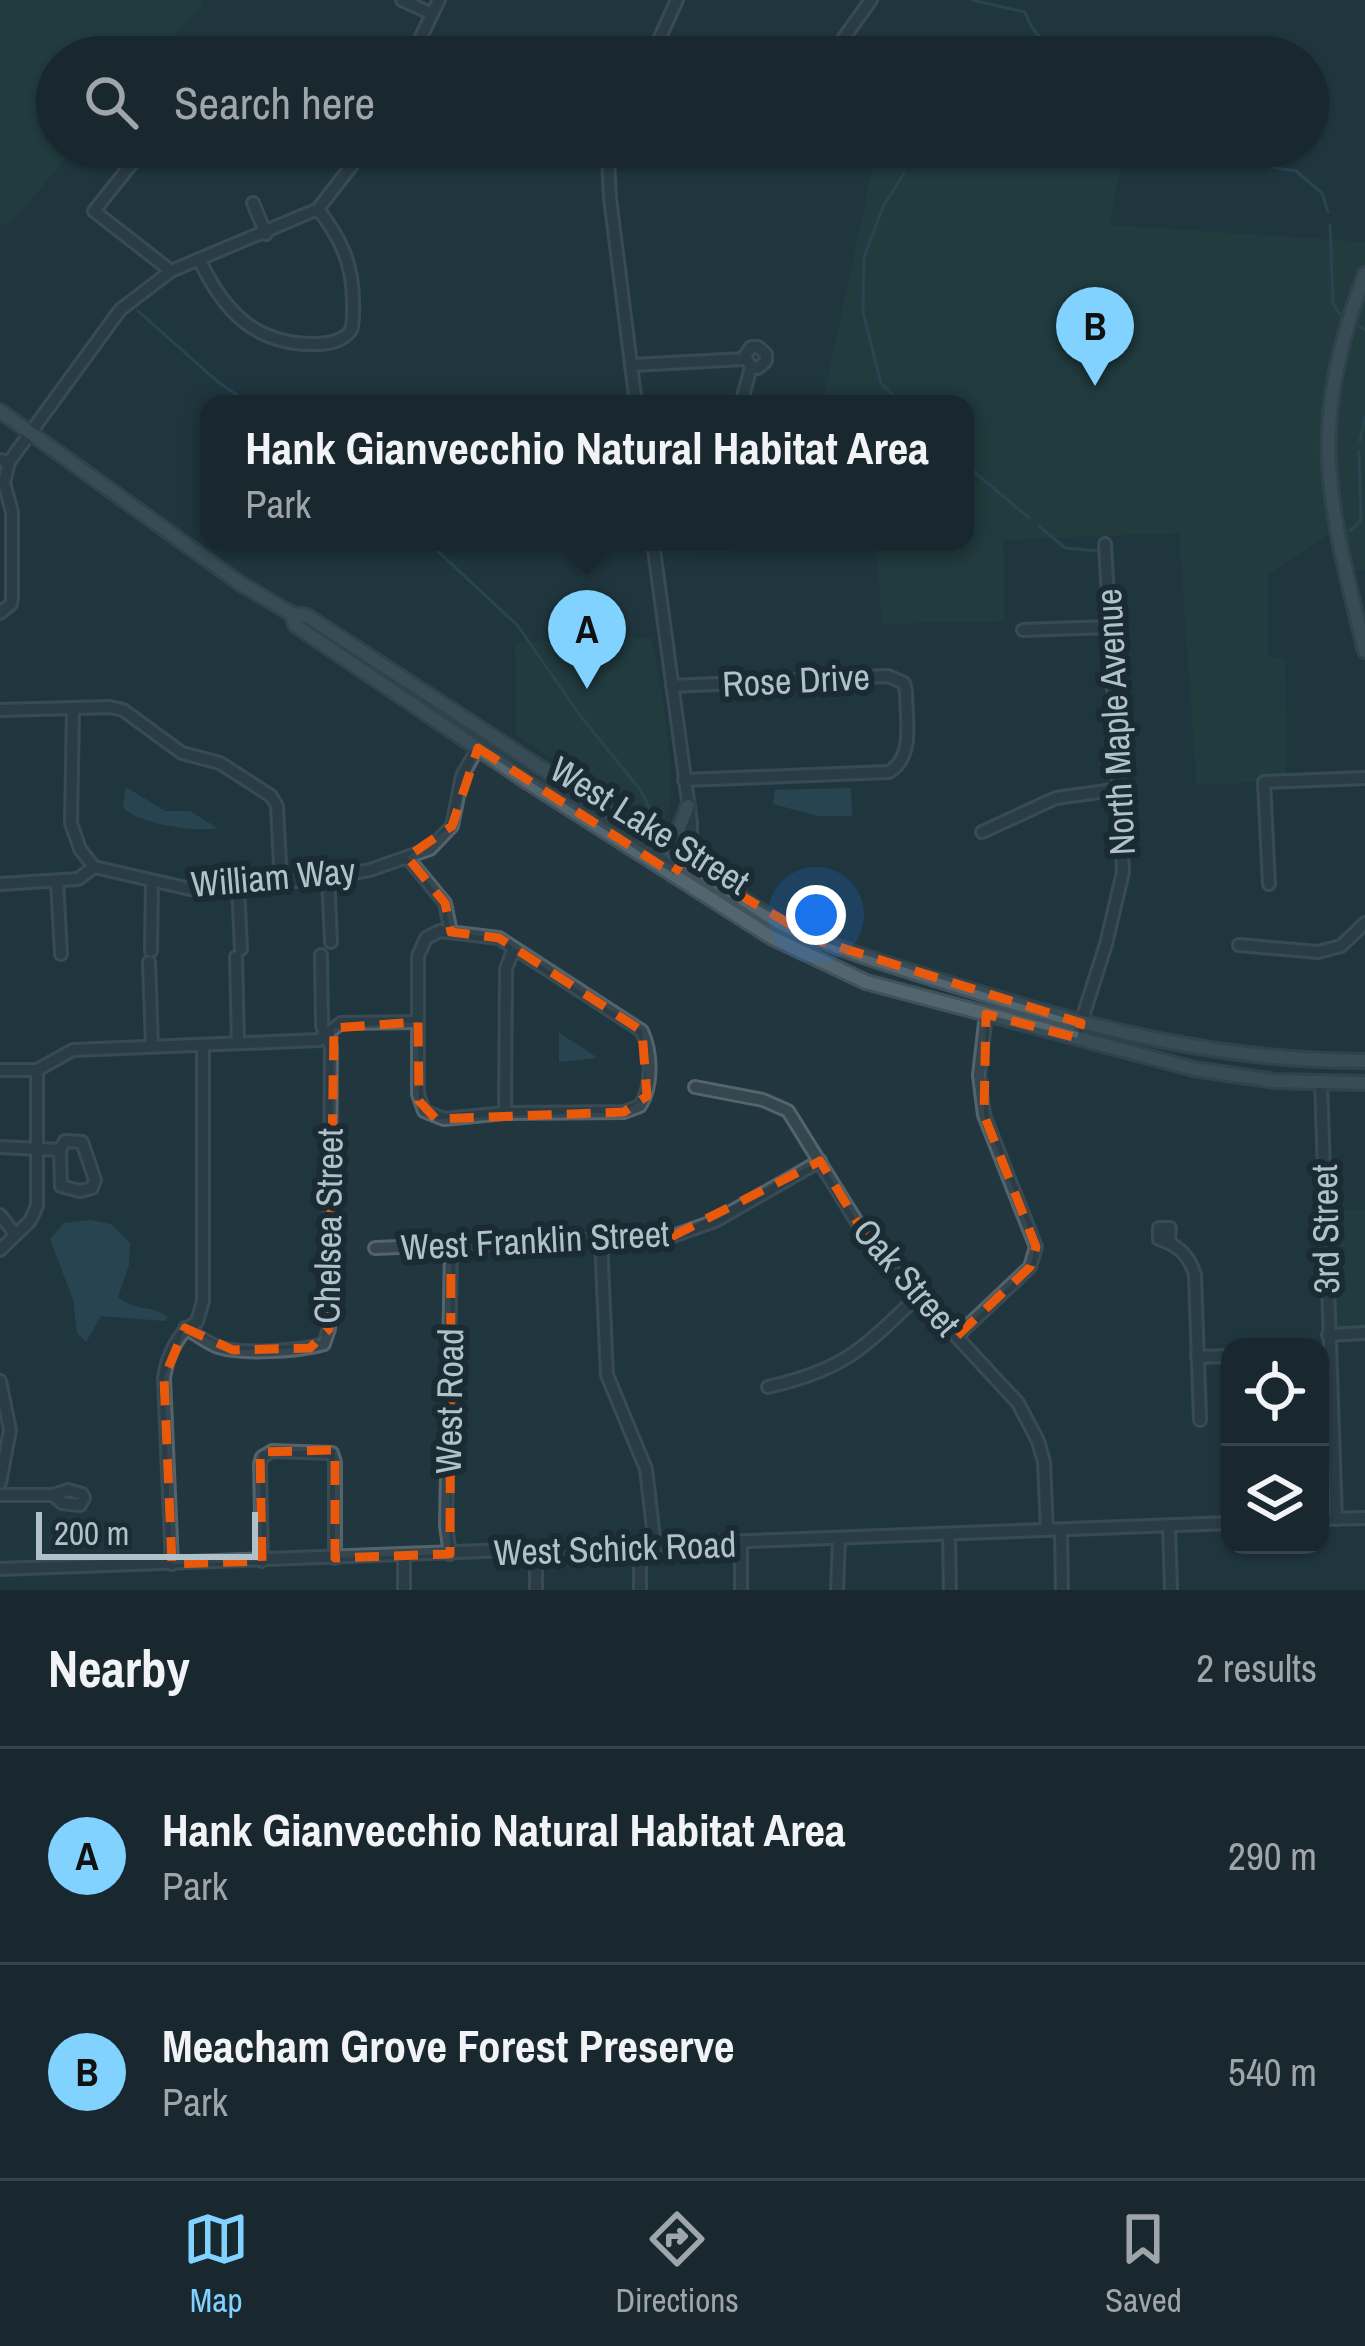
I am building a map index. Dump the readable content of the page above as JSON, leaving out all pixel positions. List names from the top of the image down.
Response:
{
  "streets": {
    "main road": ["West Lake Street"],
    "street": [
      "Rose Drive",
      "North Maple Avenue",
      "William Way",
      "Chelsea Street",
      "3rd Street",
      "West Franklin Street",
      "Oak Street",
      "West Road",
      "West Schick Road"
    ]
  },
  "crossings": [
    ["North Maple Avenue", "West Lake Street"],
    ["West Lake Street", "William Way"],
    ["West Lake Street", "3rd Street"],
    ["West Franklin Street", "Oak Street"],
    ["West Franklin Street", "West Road"],
    ["Oak Street", "West Schick Road"],
    ["West Road", "West Schick Road"]
  ],
  "scale_bar": "200 m",
  "page": {
    "search": "Search here",
    "pins": ["B", "A"],
    "popup": ["Hank Gianvecchio Natural Habitat Area", "Park"],
    "scale": "200 m",
    "heading": ["Nearby", "2 results"],
    "list": [
      {
        "mark": "A",
        "name": "Hank Gianvecchio Natural Habitat Area",
        "note": "Park",
        "value": "290 m"
      },
      {
        "mark": "B",
        "name": "Meacham Grove Forest Preserve",
        "note": "Park",
        "value": "540 m"
      }
    ],
    "nav": ["Map", "Directions", "Saved"]
  }
}
